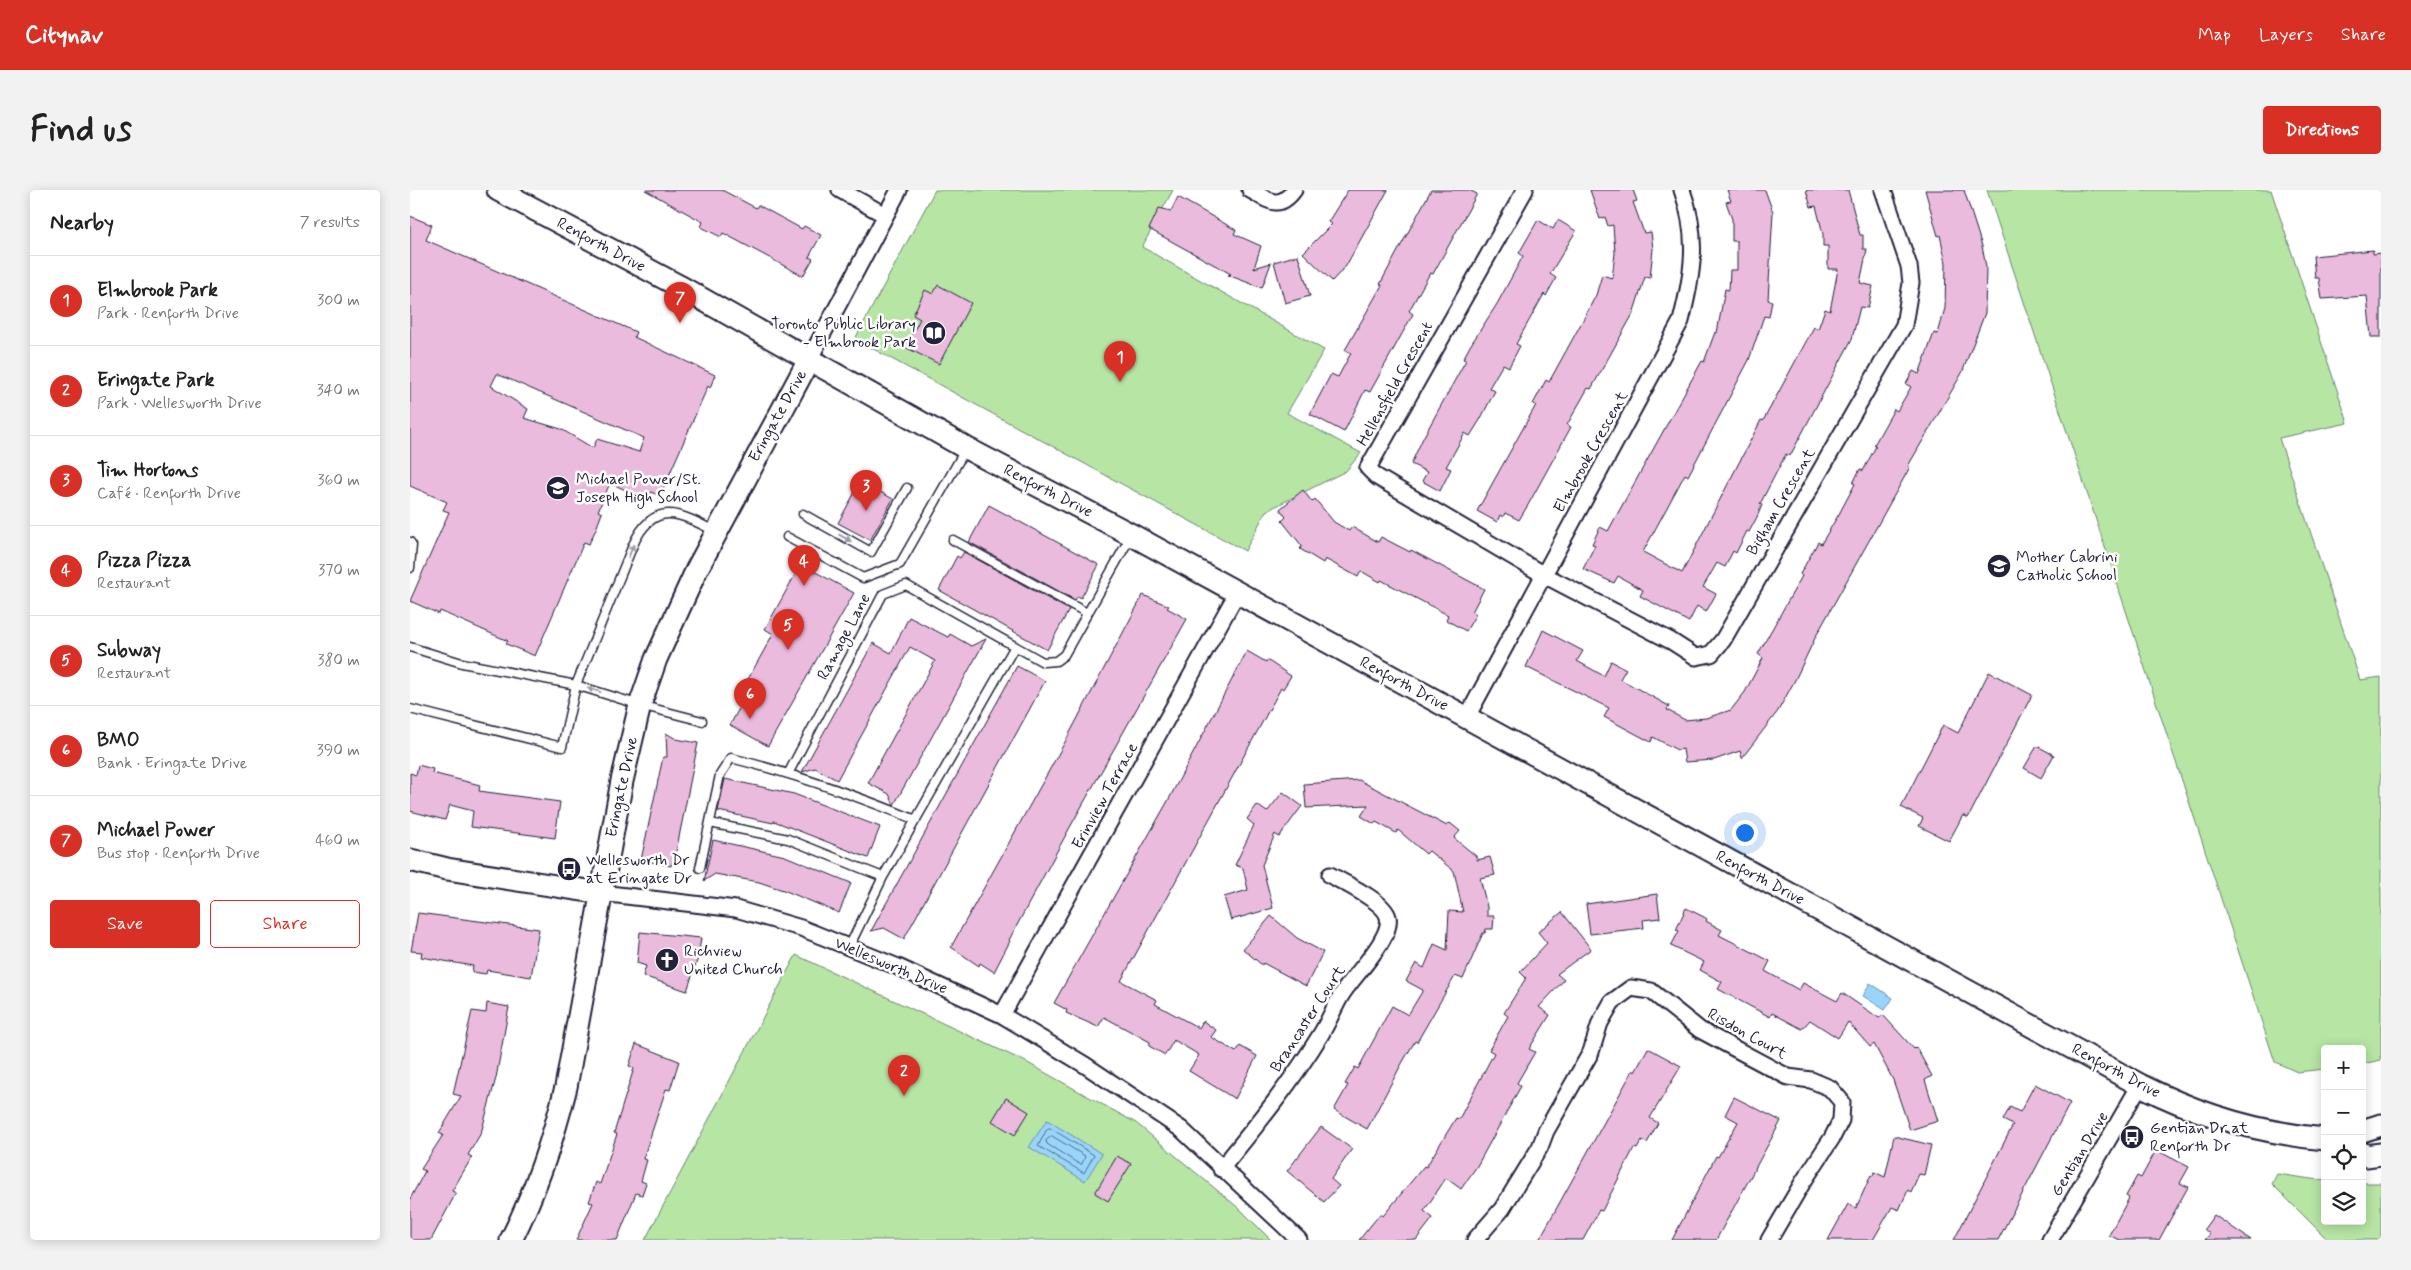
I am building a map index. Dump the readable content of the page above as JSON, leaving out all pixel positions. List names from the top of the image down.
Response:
{
  "streets": {
    "main road": ["Renforth Drive", "Eringate Drive", "Wellesworth Drive"],
    "street": [
      "Hellensfield Crescent",
      "Elmbrook Crescent",
      "Bigham Crescent",
      "Erinview Terrace",
      "Brancaster Court",
      "Risdon Court",
      "Gentian Drive"
    ],
    "lane": ["Ramage Lane"]
  },
  "crossings": [
    ["Renforth Drive", "Eringate Drive"],
    ["Renforth Drive", "Elmbrook Crescent"],
    ["Renforth Drive", "Ramage Lane"],
    ["Renforth Drive", "Erinview Terrace"],
    ["Renforth Drive", "Gentian Drive"],
    ["Hellensfield Crescent", "Elmbrook Crescent"],
    ["Hellensfield Crescent", "Bigham Crescent"],
    ["Eringate Drive", "Wellesworth Drive"],
    ["Elmbrook Crescent", "Bigham Crescent"],
    ["Erinview Terrace", "Wellesworth Drive"],
    ["Wellesworth Drive", "Brancaster Court"]
  ],
  "places": {
    "library": ["Toronto Public Library - Elmbrook Park"],
    "school or university": ["Michael Power/St. Joseph High School", "Mother Cabrini Catholic School"],
    "bus stop": ["Wellesworth Dr at Eringate Dr", "Gentian Dr at Renforth Dr"],
    "church": ["Richview United Church"]
  },
  "page": {
    "header": "Citynav",
    "nav": ["Map", "Layers", "Share"],
    "buttons": [
      "Directions",
      ["Save", "Share"]
    ],
    "title": "Find us",
    "heading": ["Nearby", "7 results"],
    "list": [
      {
        "mark": "1",
        "name": "Elmbrook Park",
        "note": "Park · Renforth Drive",
        "value": "300 m"
      },
      {
        "mark": "2",
        "name": "Eringate Park",
        "note": "Park · Wellesworth Drive",
        "value": "340 m"
      },
      {
        "mark": "3",
        "name": "Tim Hortons",
        "note": "Café · Renforth Drive",
        "value": "360 m"
      },
      {
        "mark": "4",
        "name": "Pizza Pizza",
        "note": "Restaurant",
        "value": "370 m"
      },
      {
        "mark": "5",
        "name": "Subway",
        "note": "Restaurant",
        "value": "380 m"
      },
      {
        "mark": "6",
        "name": "BMO",
        "note": "Bank · Eringate Drive",
        "value": "390 m"
      },
      {
        "mark": "7",
        "name": "Michael Power",
        "note": "Bus stop · Renforth Drive",
        "value": "460 m"
      }
    ],
    "pins": [
      "7",
      "1",
      "3",
      "4",
      "5",
      "6",
      "2"
    ],
    "map_buttons": ["+", "−"]
  }
}
